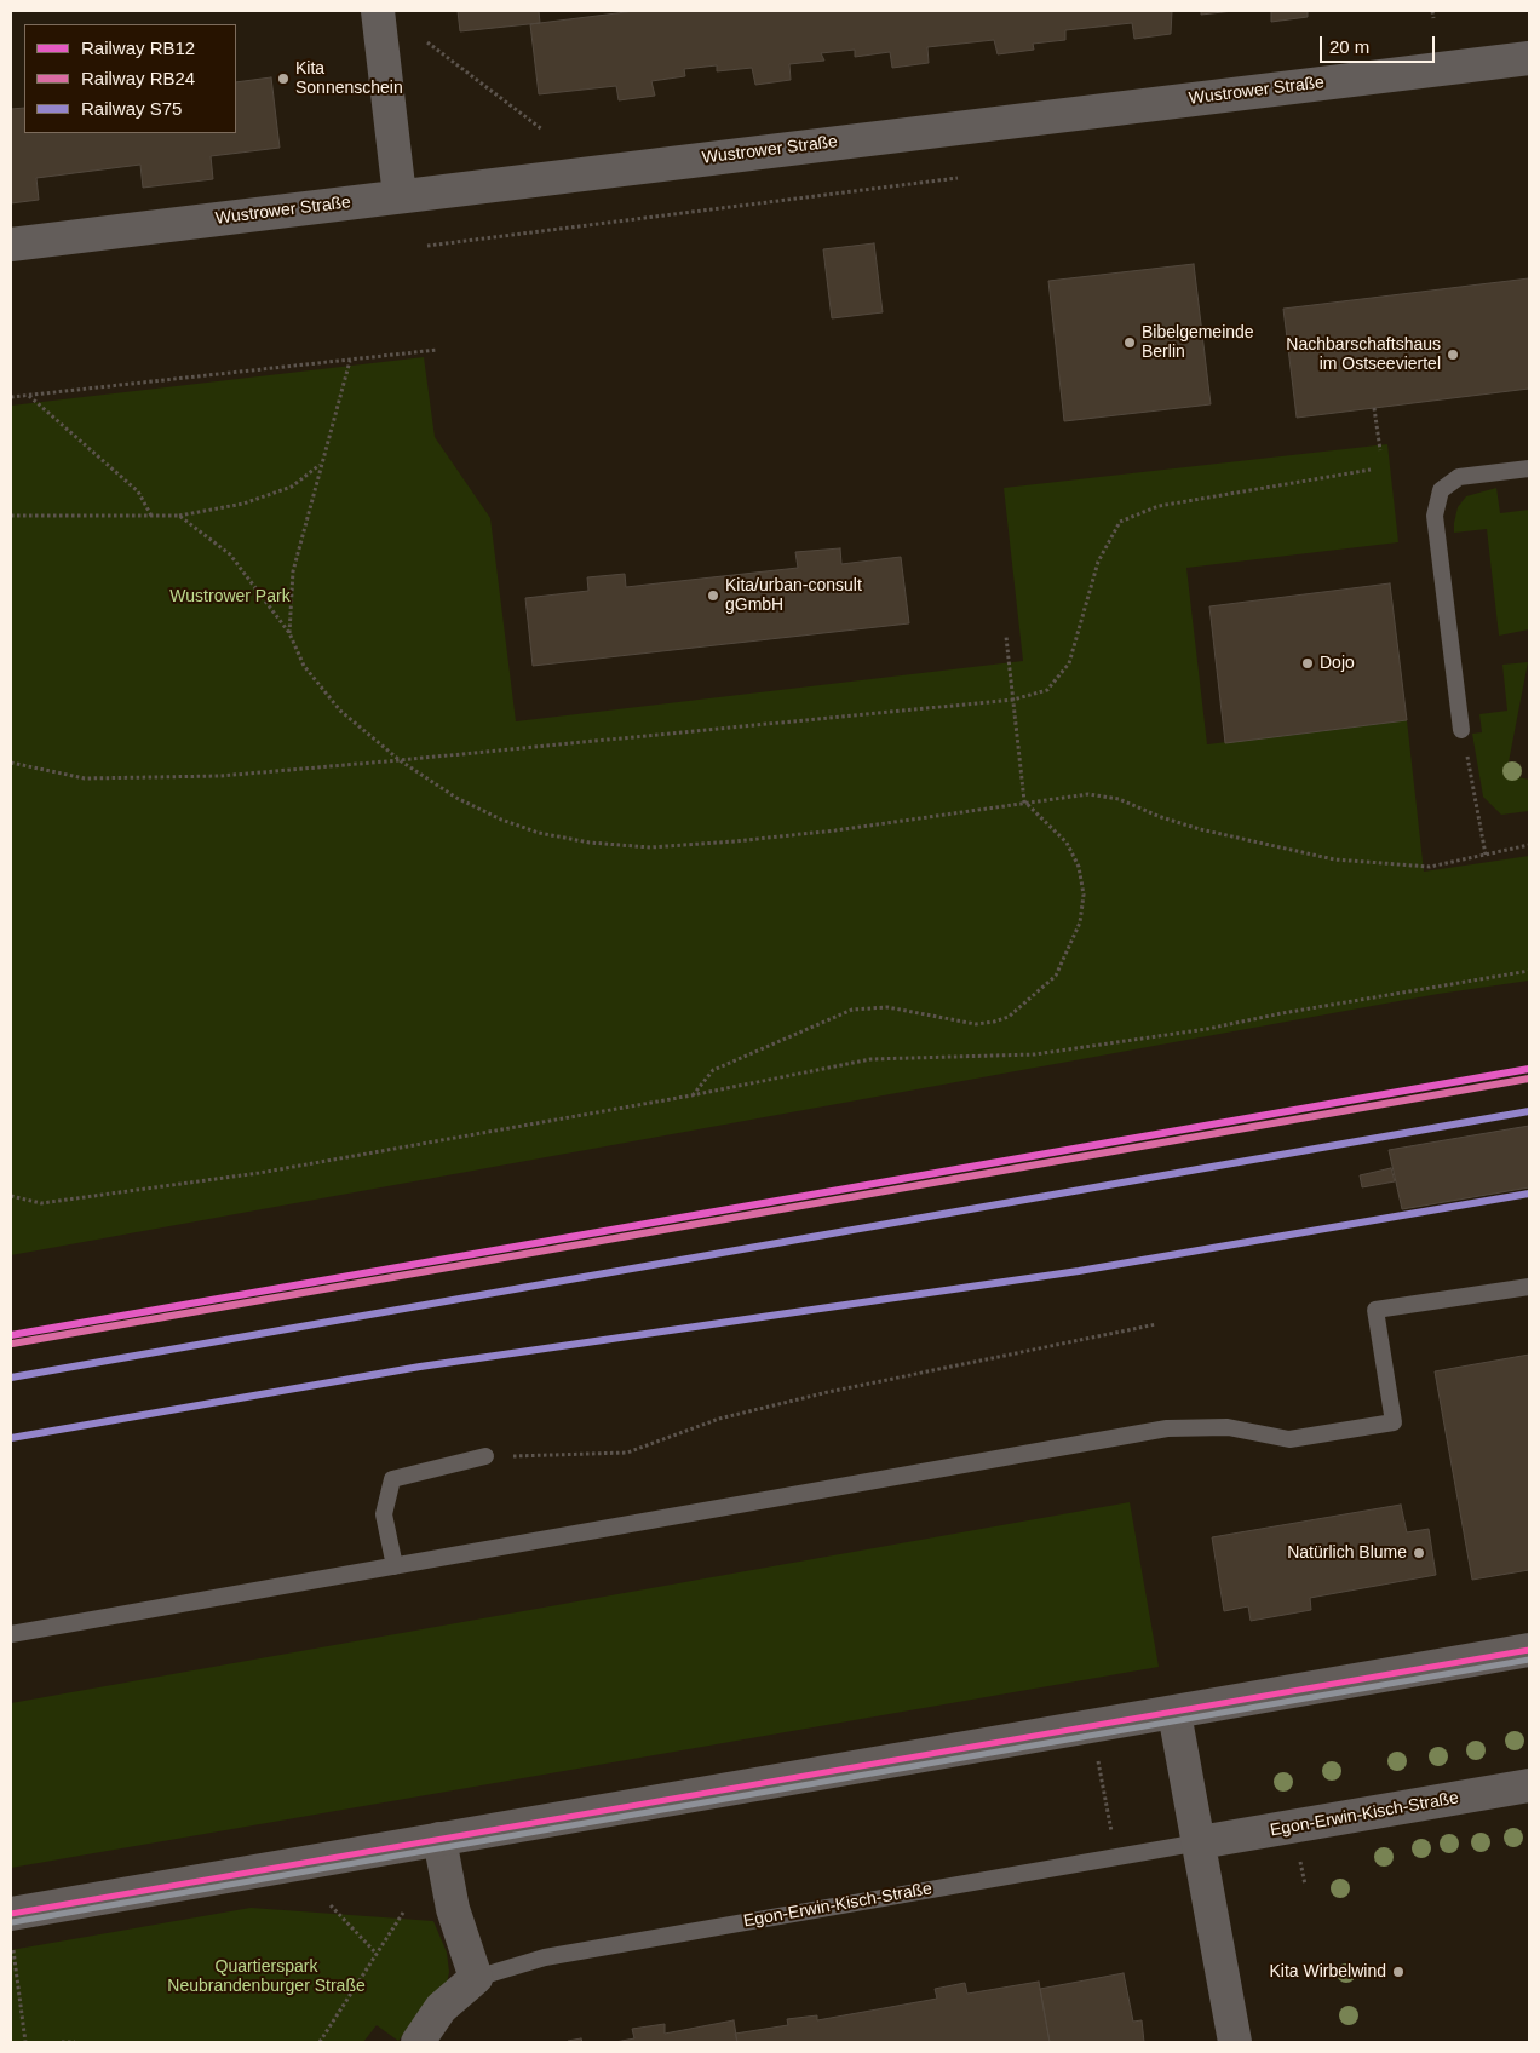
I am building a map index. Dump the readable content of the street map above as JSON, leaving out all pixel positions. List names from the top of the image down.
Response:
{
  "streets": {
    "street": ["Wustrower Straße", "Egon-Erwin-Kisch-Straße"]
  },
  "parks": ["Wustrower Park", "Quartierspark Neubrandenburger Straße"],
  "places": [
    "Kita Sonnenschein",
    "Bibelgemeinde Berlin",
    "Nachbarschaftshaus im Ostseeviertel",
    "Kita/urban-consult gGmbH",
    "Dojo",
    "Natürlich Blume",
    "Kita Wirbelwind"
  ],
  "lines": ["rail line RB12", "rail line RB24", "rail line S75"],
  "legend": ["Railway RB12", "Railway RB24", "Railway S75"],
  "scale_bar": "20 m"
}
